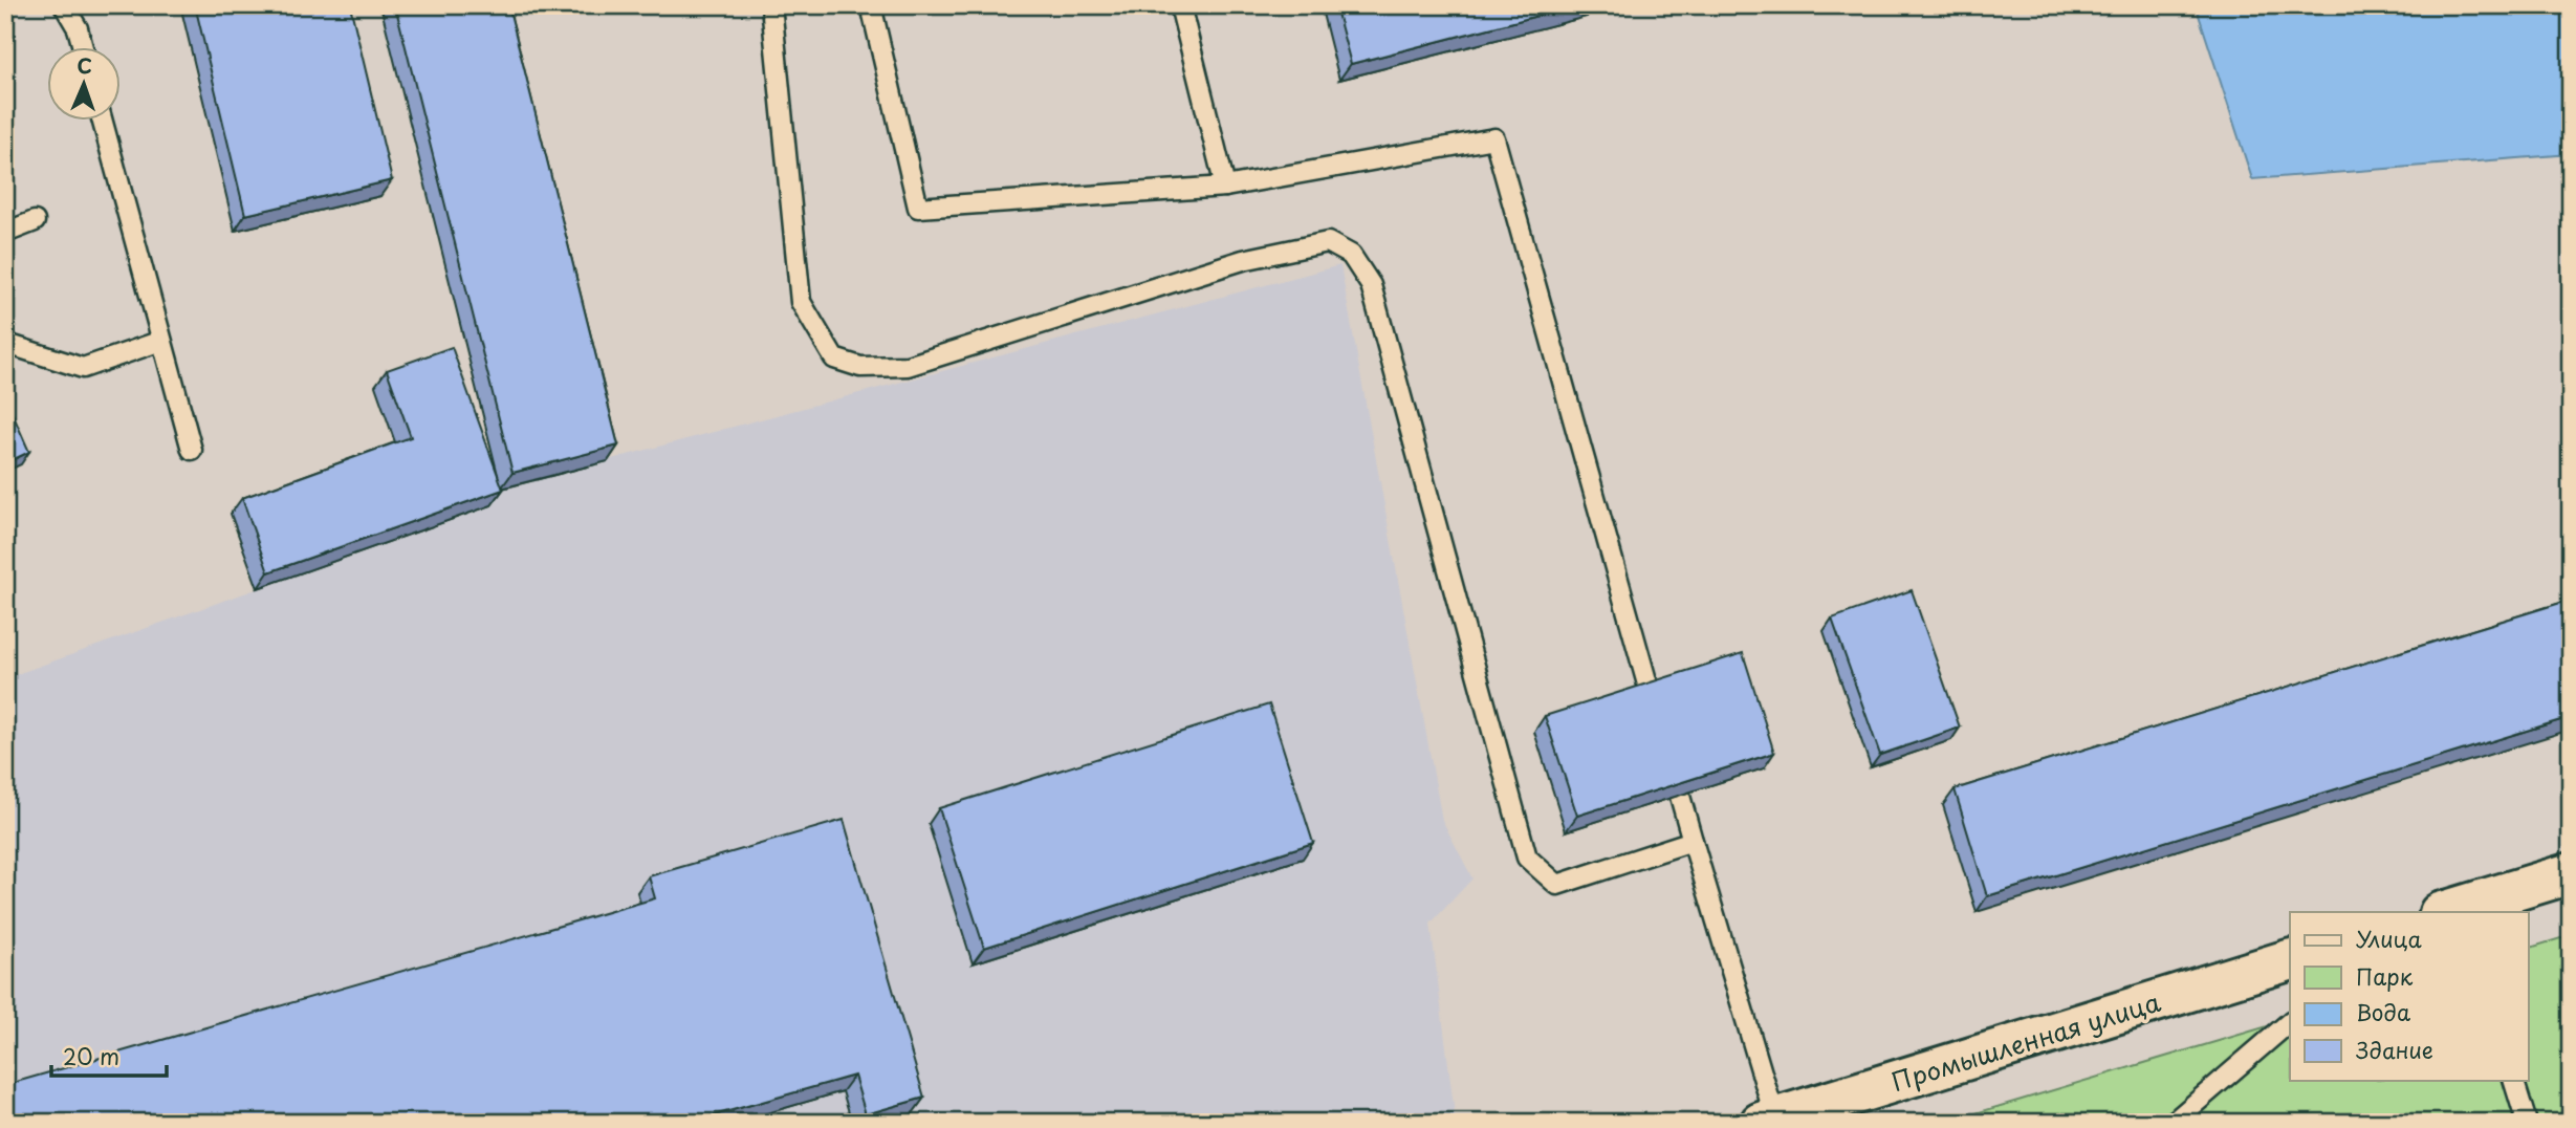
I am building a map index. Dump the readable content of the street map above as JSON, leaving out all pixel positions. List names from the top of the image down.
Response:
{
  "streets": {
    "street": ["Промышленная улица"]
  },
  "legend": [
    "Улица",
    "Парк",
    "Вода",
    "Здание"
  ],
  "scale_bar": "20 m",
  "north": "top"
}
